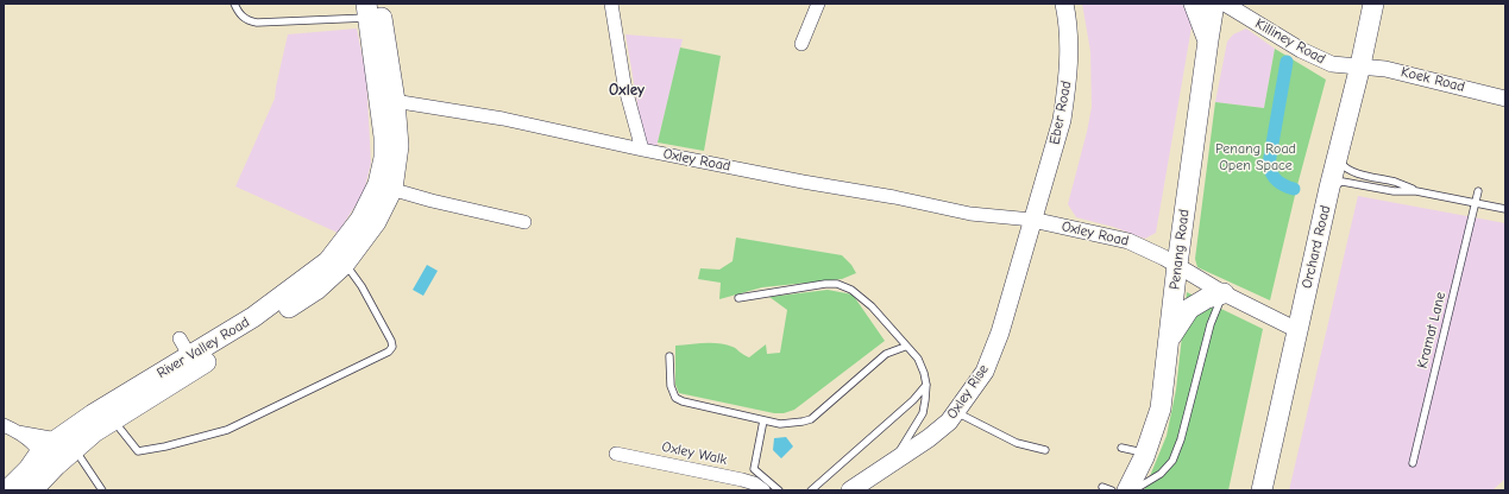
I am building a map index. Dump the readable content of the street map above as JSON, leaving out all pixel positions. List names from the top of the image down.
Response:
{
  "streets": {
    "main road": [
      "Eber Road",
      "Orchard Road",
      "Penang Road",
      "River Valley Road",
      "Oxley Rise"
    ],
    "street": [
      "Killiney Road",
      "Koek Road",
      "Oxley Road",
      "Oxley Walk"
    ],
    "lane": ["Kramat Lane"]
  },
  "crossings": [
    ["Killiney Road", "Koek Road"],
    ["Killiney Road", "Orchard Road"],
    ["Koek Road", "Orchard Road"],
    ["Eber Road", "Oxley Road"],
    ["Eber Road", "Oxley Rise"],
    ["Oxley Road", "Orchard Road"],
    ["Oxley Road", "Penang Road"],
    ["Oxley Road", "River Valley Road"],
    ["Oxley Road", "Oxley Rise"]
  ],
  "districts": ["Oxley"],
  "parks": ["Penang Road Open Space"]
}
